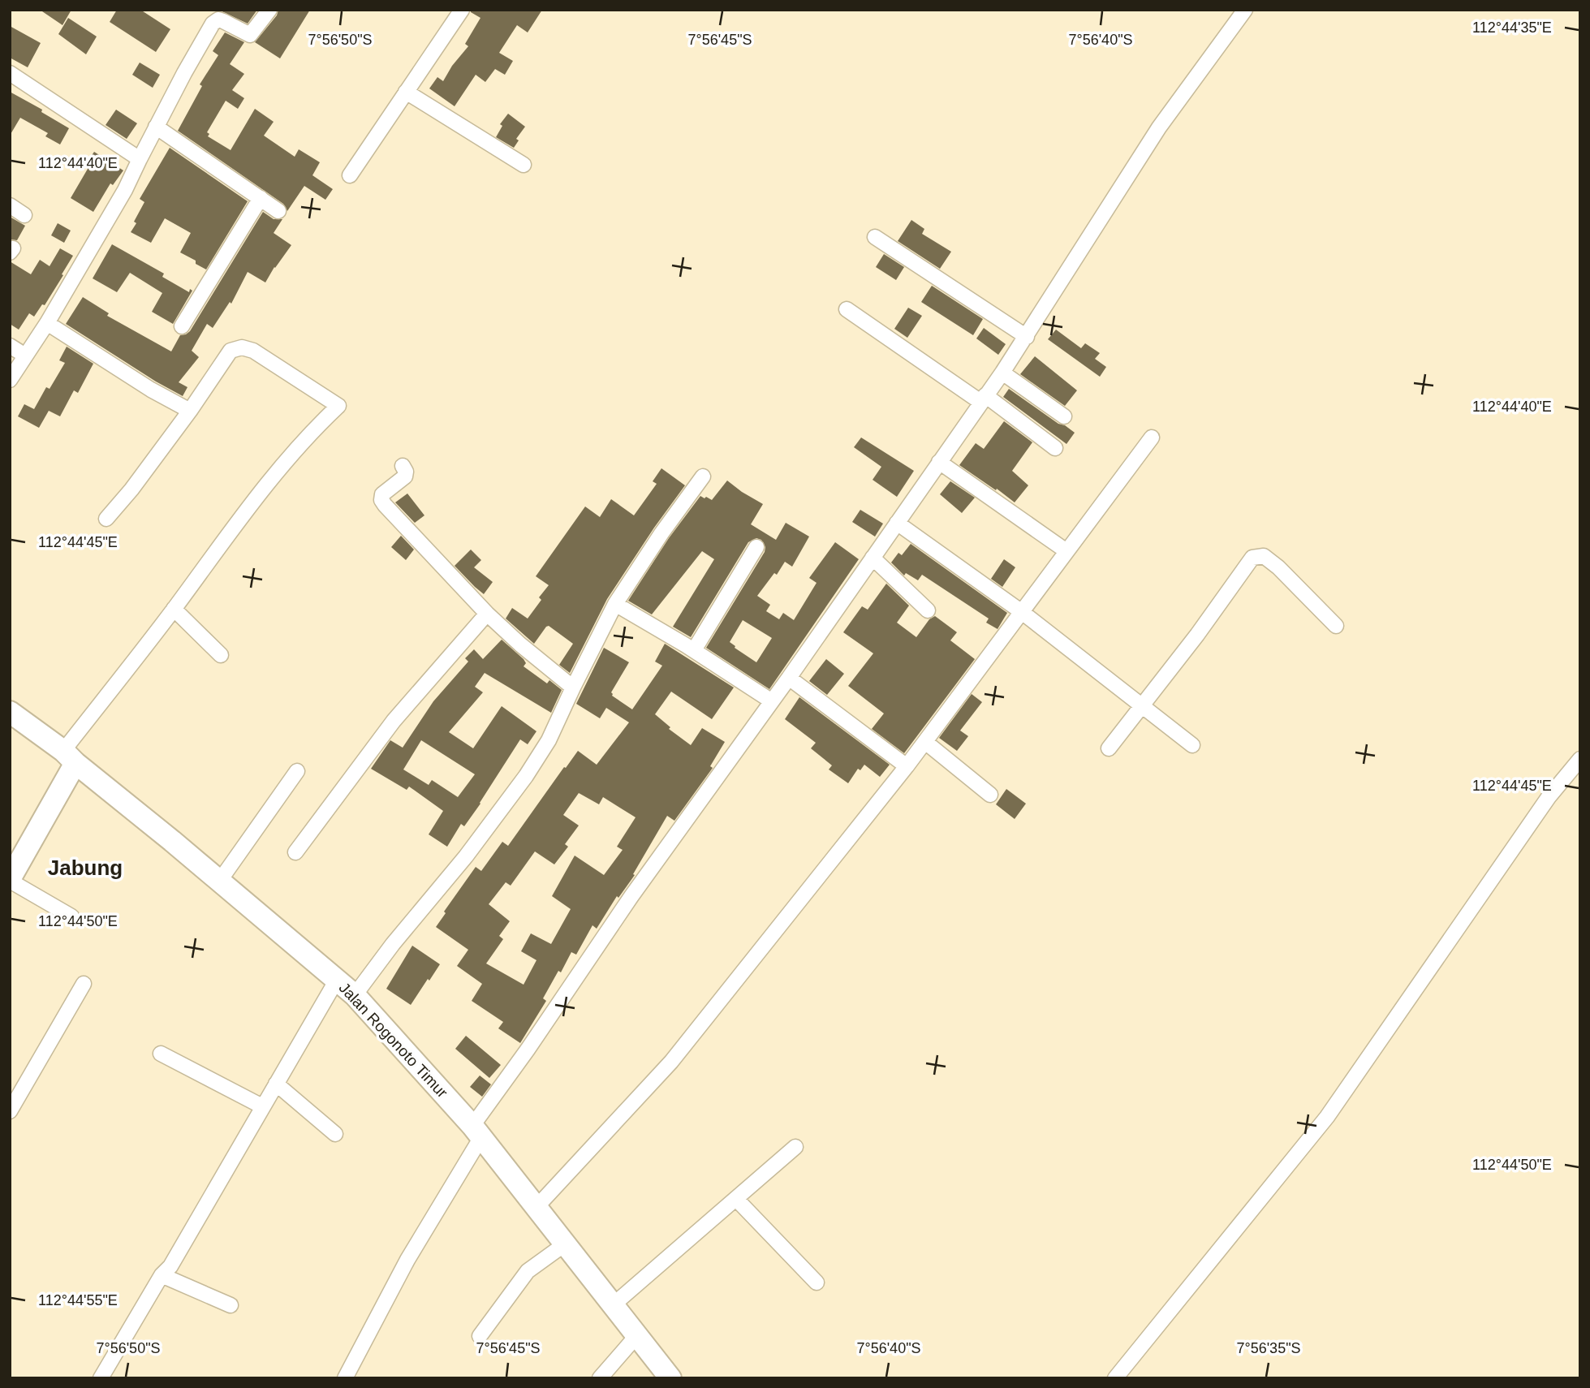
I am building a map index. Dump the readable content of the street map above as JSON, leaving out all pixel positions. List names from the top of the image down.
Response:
{
  "streets": {
    "street": ["Jalan Rogonoto Timur"]
  },
  "districts": ["Jabung"],
  "coordinates": [
    "112°44'35\"E",
    "7°56'50\"S",
    "7°56'45\"S",
    "7°56'40\"S",
    "112°44'40\"E",
    "112°44'45\"E",
    "112°44'50\"E",
    "112°44'55\"E",
    "7°56'35\"S"
  ]
}
